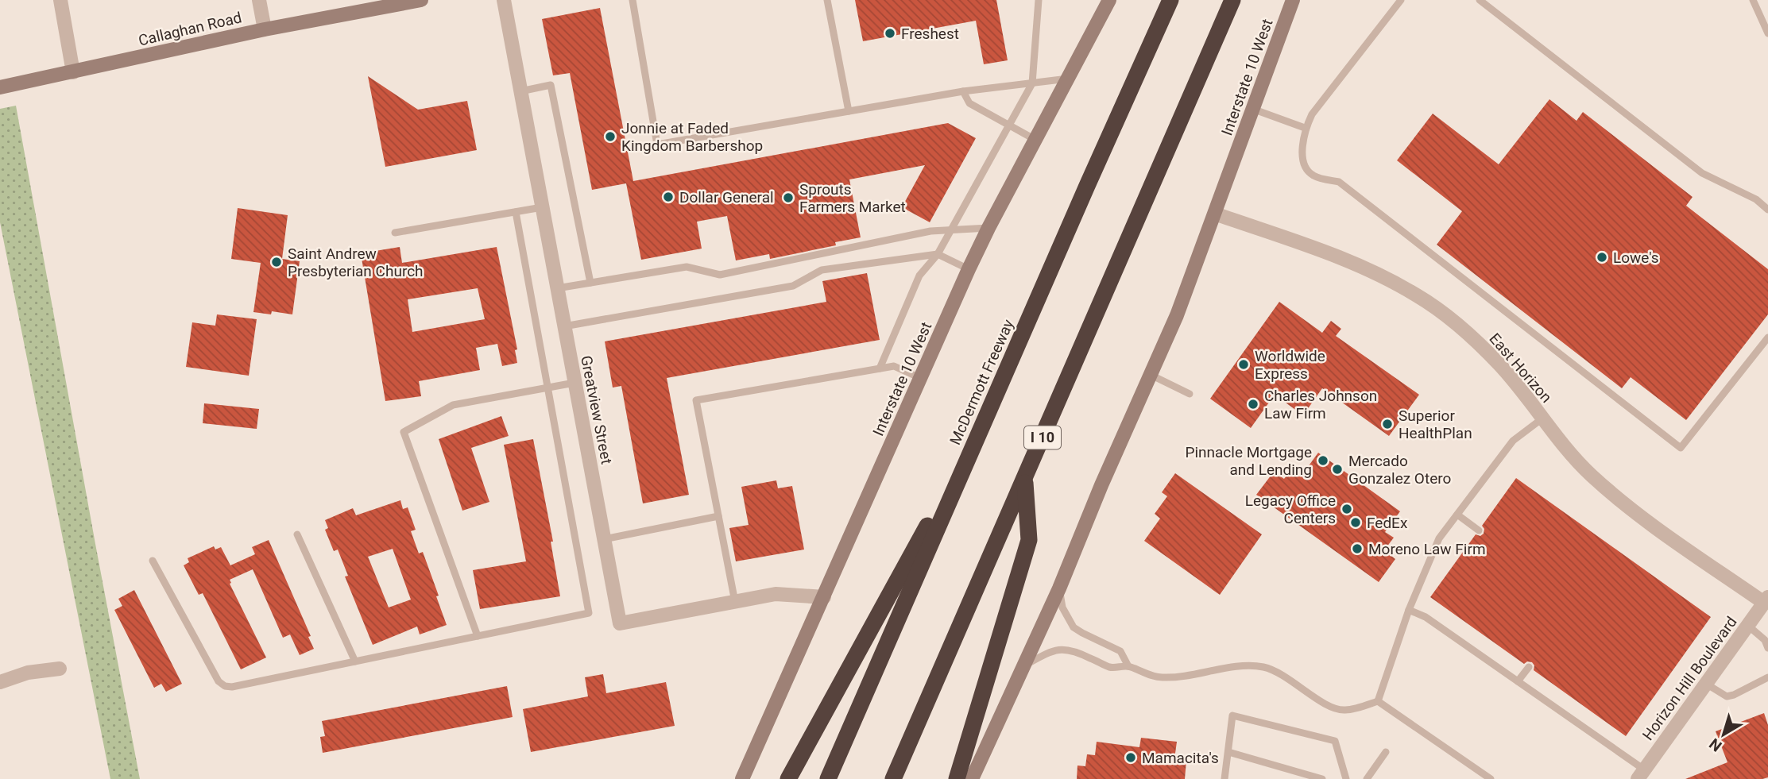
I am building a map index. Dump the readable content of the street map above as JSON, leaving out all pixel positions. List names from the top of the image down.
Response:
{
  "streets": {
    "highway": ["McDermott Freeway", "I 10"],
    "main road": ["Callaghan Road", "Interstate 10 West"],
    "street": ["East Horizon", "Greatview Street", "Horizon Hill Boulevard"]
  },
  "crossings": [
    ["Interstate 10 West", "East Horizon"],
    ["Interstate 10 West", "Greatview Street"],
    ["East Horizon", "Horizon Hill Boulevard"]
  ],
  "places": [
    "Freshest",
    "Jonnie at Faded Kingdom Barbershop",
    "Dollar General",
    "Sprouts Farmers Market",
    "Lowe's",
    "Saint Andrew Presbyterian Church",
    "Worldwide Express",
    "Charles Johnson Law Firm",
    "Superior HealthPlan",
    "Pinnacle Mortgage and Lending",
    "Mercado Gonzalez Otero",
    "Legacy Office Centers",
    "FedEx",
    "Moreno Law Firm",
    "Mamacita's"
  ],
  "north": "bottom left"
}
